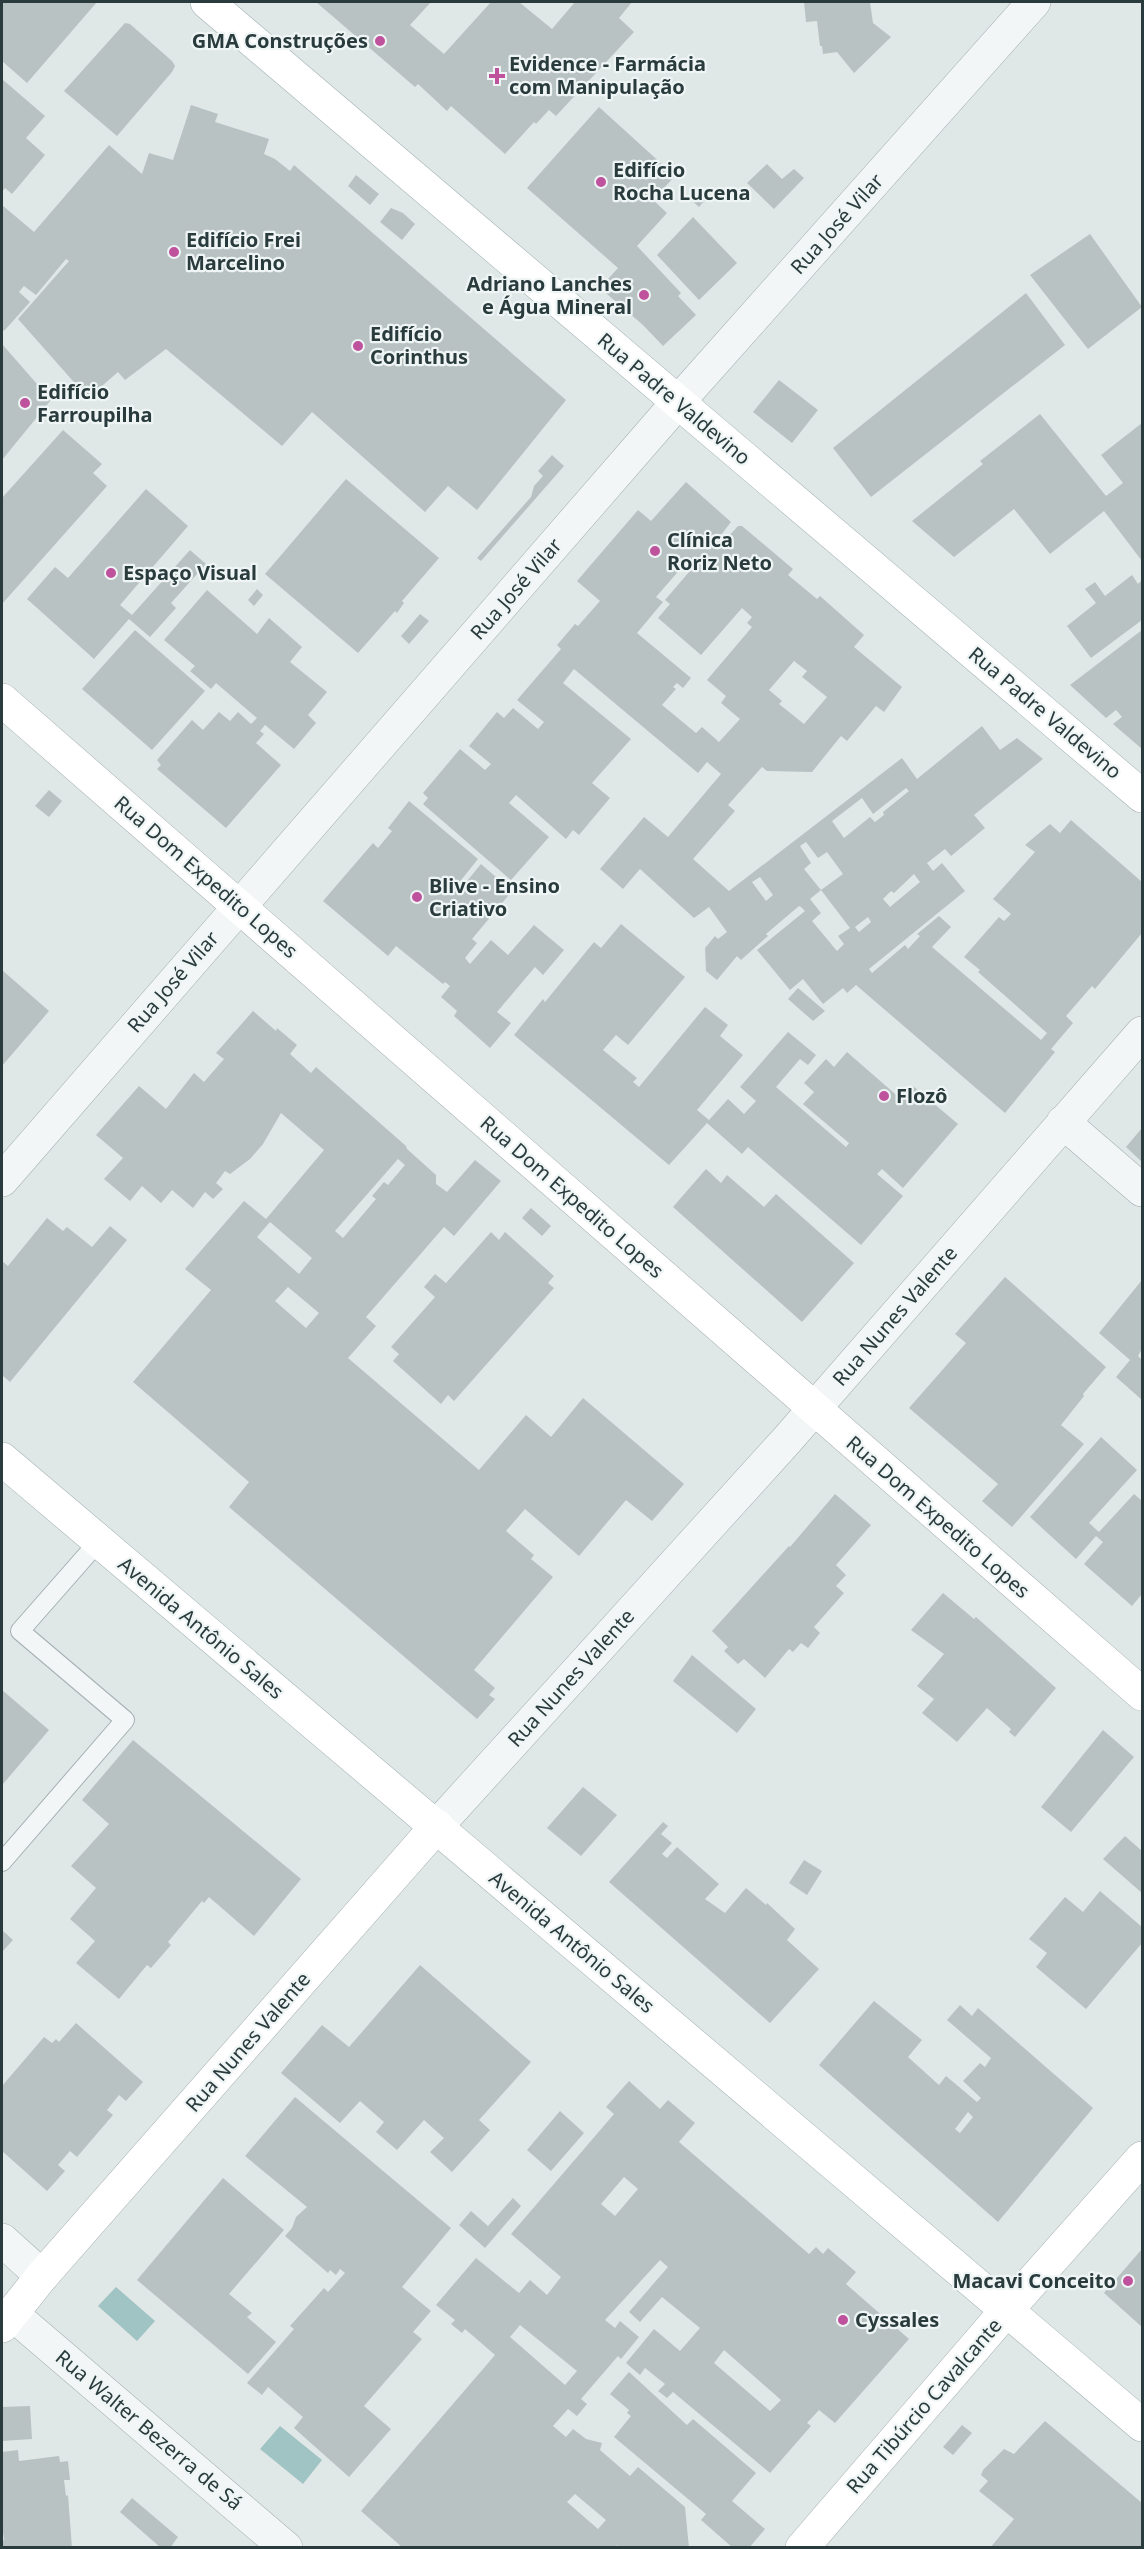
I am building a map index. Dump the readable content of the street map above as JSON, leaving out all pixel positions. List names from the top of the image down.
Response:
{
  "streets": {
    "main road": [
      "Rua Padre Valdevino",
      "Rua Dom Expedito Lopes",
      "Rua Nunes Valente",
      "Avenida Antônio Sales",
      "Rua Tibúrcio Cavalcante"
    ],
    "street": ["Rua José Vilar", "Rua Walter Bezerra de Sá"]
  },
  "crossings": [
    ["Rua José Vilar", "Rua Padre Valdevino"],
    ["Rua José Vilar", "Rua Dom Expedito Lopes"],
    ["Rua Dom Expedito Lopes", "Rua Nunes Valente"],
    ["Rua Nunes Valente", "Avenida Antônio Sales"],
    ["Rua Nunes Valente", "Rua Walter Bezerra de Sá"],
    ["Avenida Antônio Sales", "Rua Tibúrcio Cavalcante"]
  ],
  "places": {
    "other": [
      "GMA Construções",
      "Edifício Rocha Lucena",
      "Edifício Frei Marcelino",
      "Adriano Lanches e Água Mineral",
      "Edifício Corinthus",
      "Edifício Farroupilha",
      "Clínica Roriz Neto",
      "Espaço Visual",
      "Blive - Ensino Criativo",
      "Flozô",
      "Macavi Conceito",
      "Cyssales"
    ],
    "health": ["Evidence - Farmácia com Manipulação"]
  }
}
